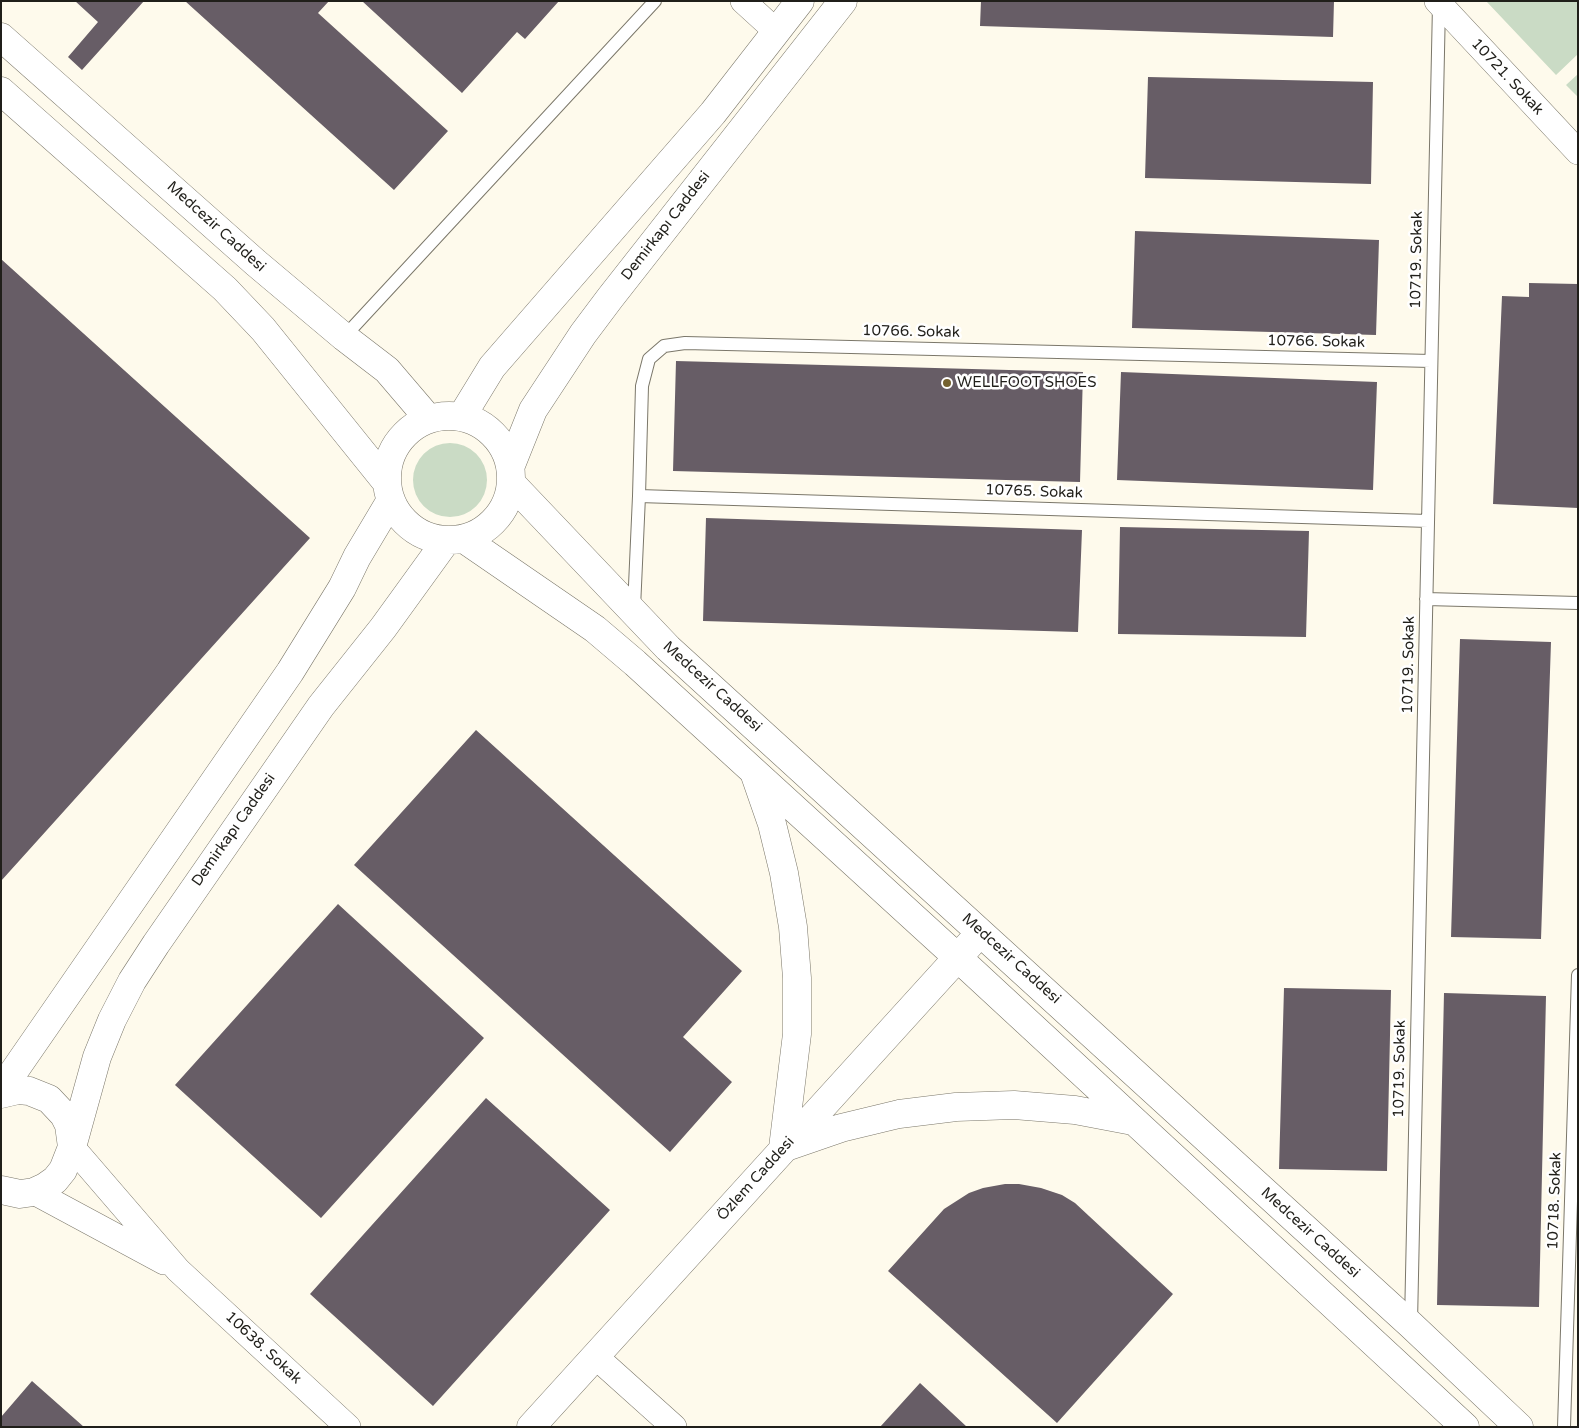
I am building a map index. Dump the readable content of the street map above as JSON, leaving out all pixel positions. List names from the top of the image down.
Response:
{
  "streets": {
    "street": [
      "10721. Sokak",
      "Demirkapı Caddesi",
      "Medcezir Caddesi",
      "Özlem Caddesi",
      "10638. Sokak"
    ],
    "lane": [
      "10719. Sokak",
      "10766. Sokak",
      "10765. Sokak",
      "10718. Sokak"
    ]
  },
  "crossings": [
    ["10721. Sokak", "10719. Sokak"],
    ["Demirkapı Caddesi", "Medcezir Caddesi"],
    ["Demirkapı Caddesi", "10638. Sokak"],
    ["Medcezir Caddesi", "10719. Sokak"],
    ["Medcezir Caddesi", "10766. Sokak"],
    ["Medcezir Caddesi", "Özlem Caddesi"],
    ["10719. Sokak", "10766. Sokak"],
    ["10719. Sokak", "10765. Sokak"],
    ["10766. Sokak", "10765. Sokak"]
  ],
  "places": ["WELLFOOT SHOES"]
}
